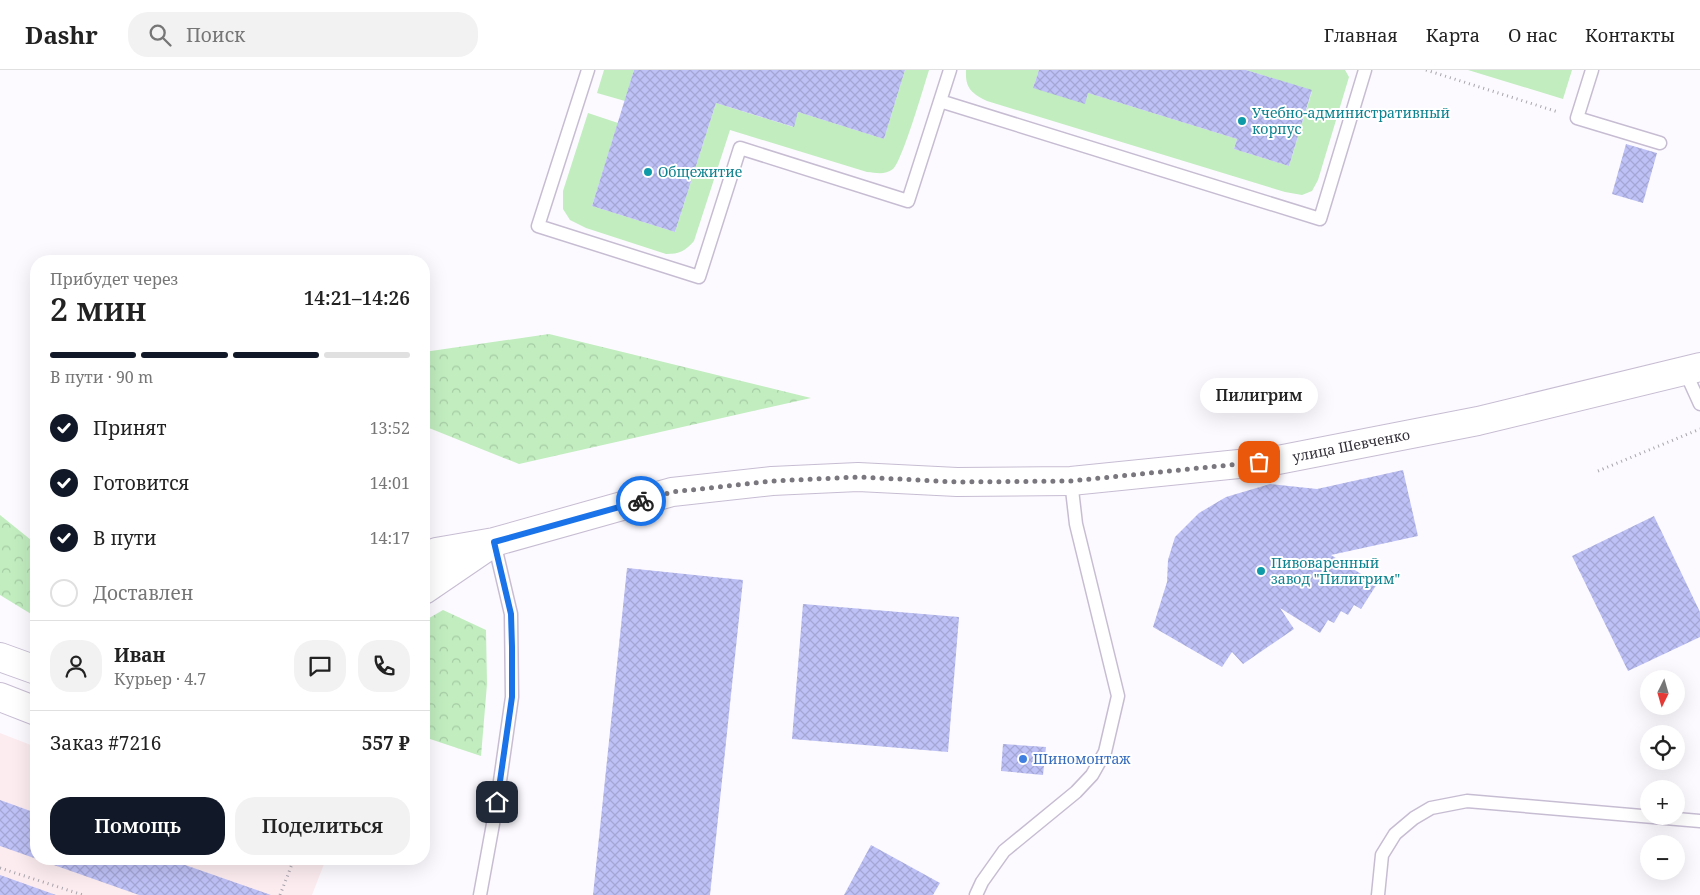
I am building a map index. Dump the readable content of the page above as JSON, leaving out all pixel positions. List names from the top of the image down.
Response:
{
  "streets": {
    "main road": ["улица Шевченко"]
  },
  "places": [
    "Учебно-административный корпус",
    "Общежитие",
    "Пилигрим",
    "Пивоваренный завод \"Пилигрим\"",
    "Шиномонтаж"
  ],
  "north": "bottom",
  "page": {
    "header": "Dashr",
    "search": "Поиск",
    "nav": [
      "Главная",
      "Карта",
      "О нас",
      "Контакты"
    ],
    "heading": ["2 мин", "Прибудет через", "14:21–14:26"],
    "panel": [
      "Иван",
      "Курьер · 4.7",
      "Заказ #7216",
      "557 ₽"
    ],
    "bar": "В пути · 90 m",
    "bubble": "Пилигрим",
    "list": [
      ["Принят", "13:52"],
      ["Готовится", "14:01"],
      ["В пути", "14:17"],
      "Доставлен"
    ],
    "map_buttons": ["+", "−"],
    "buttons": ["Помощь", "Поделиться"]
  }
}
